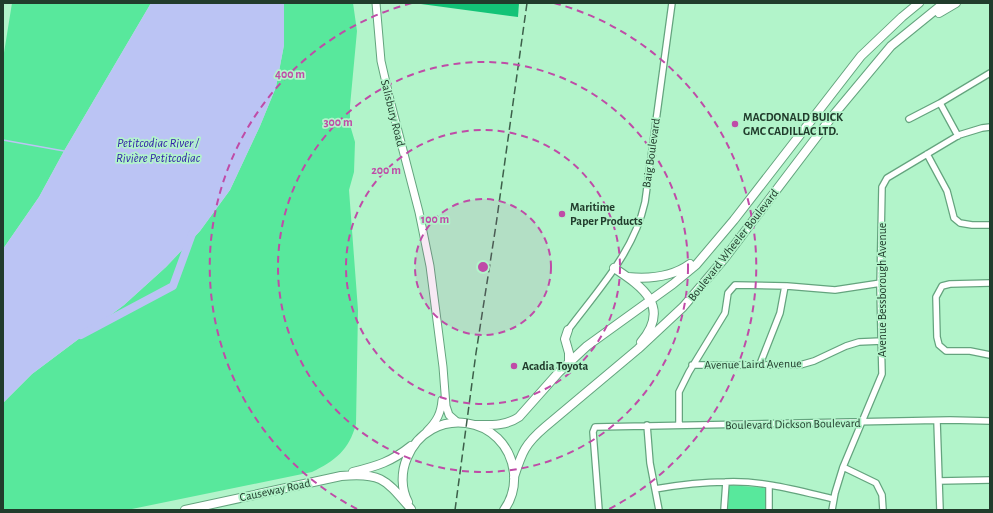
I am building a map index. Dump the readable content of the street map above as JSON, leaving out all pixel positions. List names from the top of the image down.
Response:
{
  "streets": {
    "highway": ["Boulevard Wheeler Boulevard", "Causeway Road"],
    "main road": ["Salisbury Road"],
    "street": [
      "Baig Boulevard",
      "Avenue Bessborough Avenue",
      "Avenue Laird Avenue",
      "Boulevard Dickson Boulevard"
    ]
  },
  "crossings": [
    ["Avenue Bessborough Avenue", "Avenue Laird Avenue"],
    ["Avenue Bessborough Avenue", "Boulevard Dickson Boulevard"]
  ],
  "water": ["Petitcodiac River / Rivière Petitcodiac"],
  "places": ["MACDONALD BUICK GMC CADILLAC LTD.", "Maritime Paper Products", "Acadia Toyota"],
  "rings": [
    "400 m",
    "300 m",
    "200 m",
    "100 m"
  ]
}
